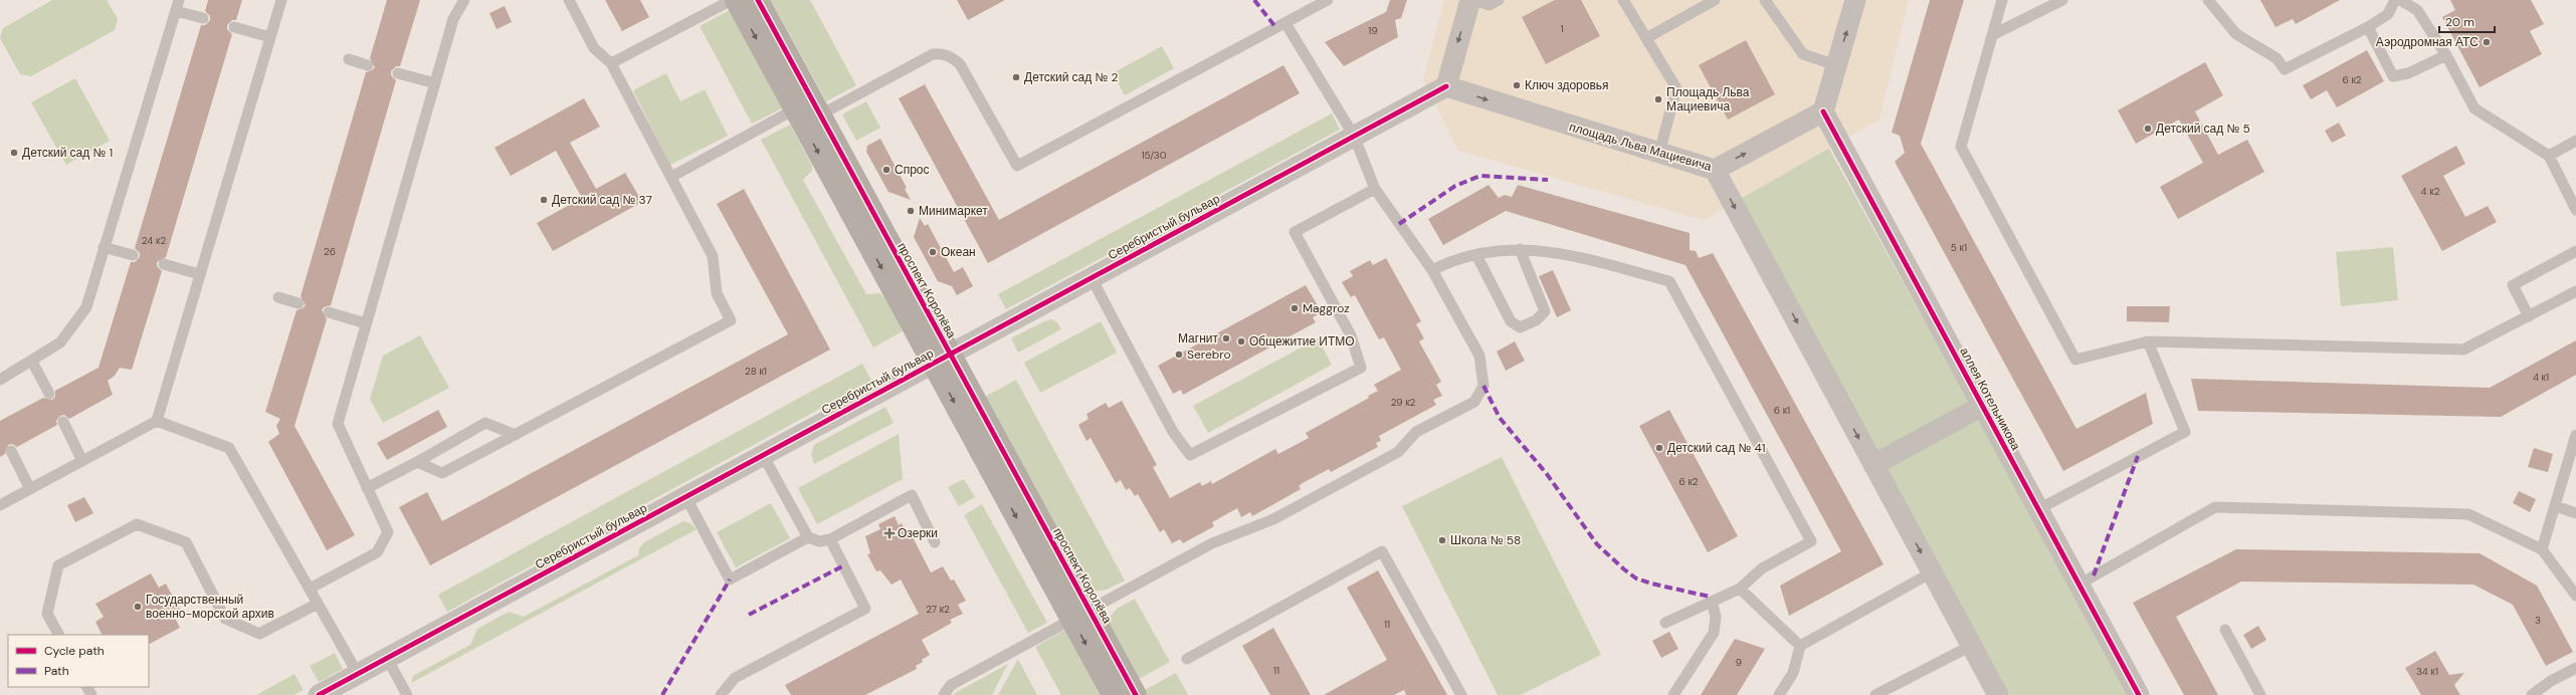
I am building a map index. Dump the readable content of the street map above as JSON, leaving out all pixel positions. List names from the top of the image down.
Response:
{
  "streets": {
    "street": [
      "площадь Льва Мациевича",
      "Серебристый бульвар",
      "проспект Королёва",
      "аллея Котельникова"
    ]
  },
  "crossings": [
    ["площадь Льва Мациевича", "Серебристый бульвар"],
    ["площадь Льва Мациевича", "аллея Котельникова"],
    ["Серебристый бульвар", "проспект Королёва"]
  ],
  "one_way": ["площадь Льва Мациевича"],
  "places": {
    "other": [
      "Аэродромная АТС",
      "Детский сад № 2",
      "Ключ здоровья",
      "Площадь Льва Мациевича",
      "Детский сад № 5",
      "Детский сад № 1",
      "Спрос",
      "Детский сад № 37",
      "Минимаркет",
      "Океан",
      "Maggroz",
      "Магнит",
      "Общежитие ИТМО",
      "Serebro",
      "Детский сад № 41",
      "Школа № 58",
      "Государственный военно-морской архив"
    ],
    "health": ["Озерки"]
  },
  "house_numbers": [
    "1",
    "19",
    "6 к2",
    "15/30",
    "4 к2",
    "24 к2",
    "5 к1",
    "26",
    "28 к1",
    "4 к1",
    "29 к2",
    "6 к1",
    "6 к2",
    "27 к2",
    "3",
    "11",
    "9",
    "11",
    "34 к1"
  ],
  "legend": ["Cycle path", "Path"],
  "scale_bar": "20 m"
}
